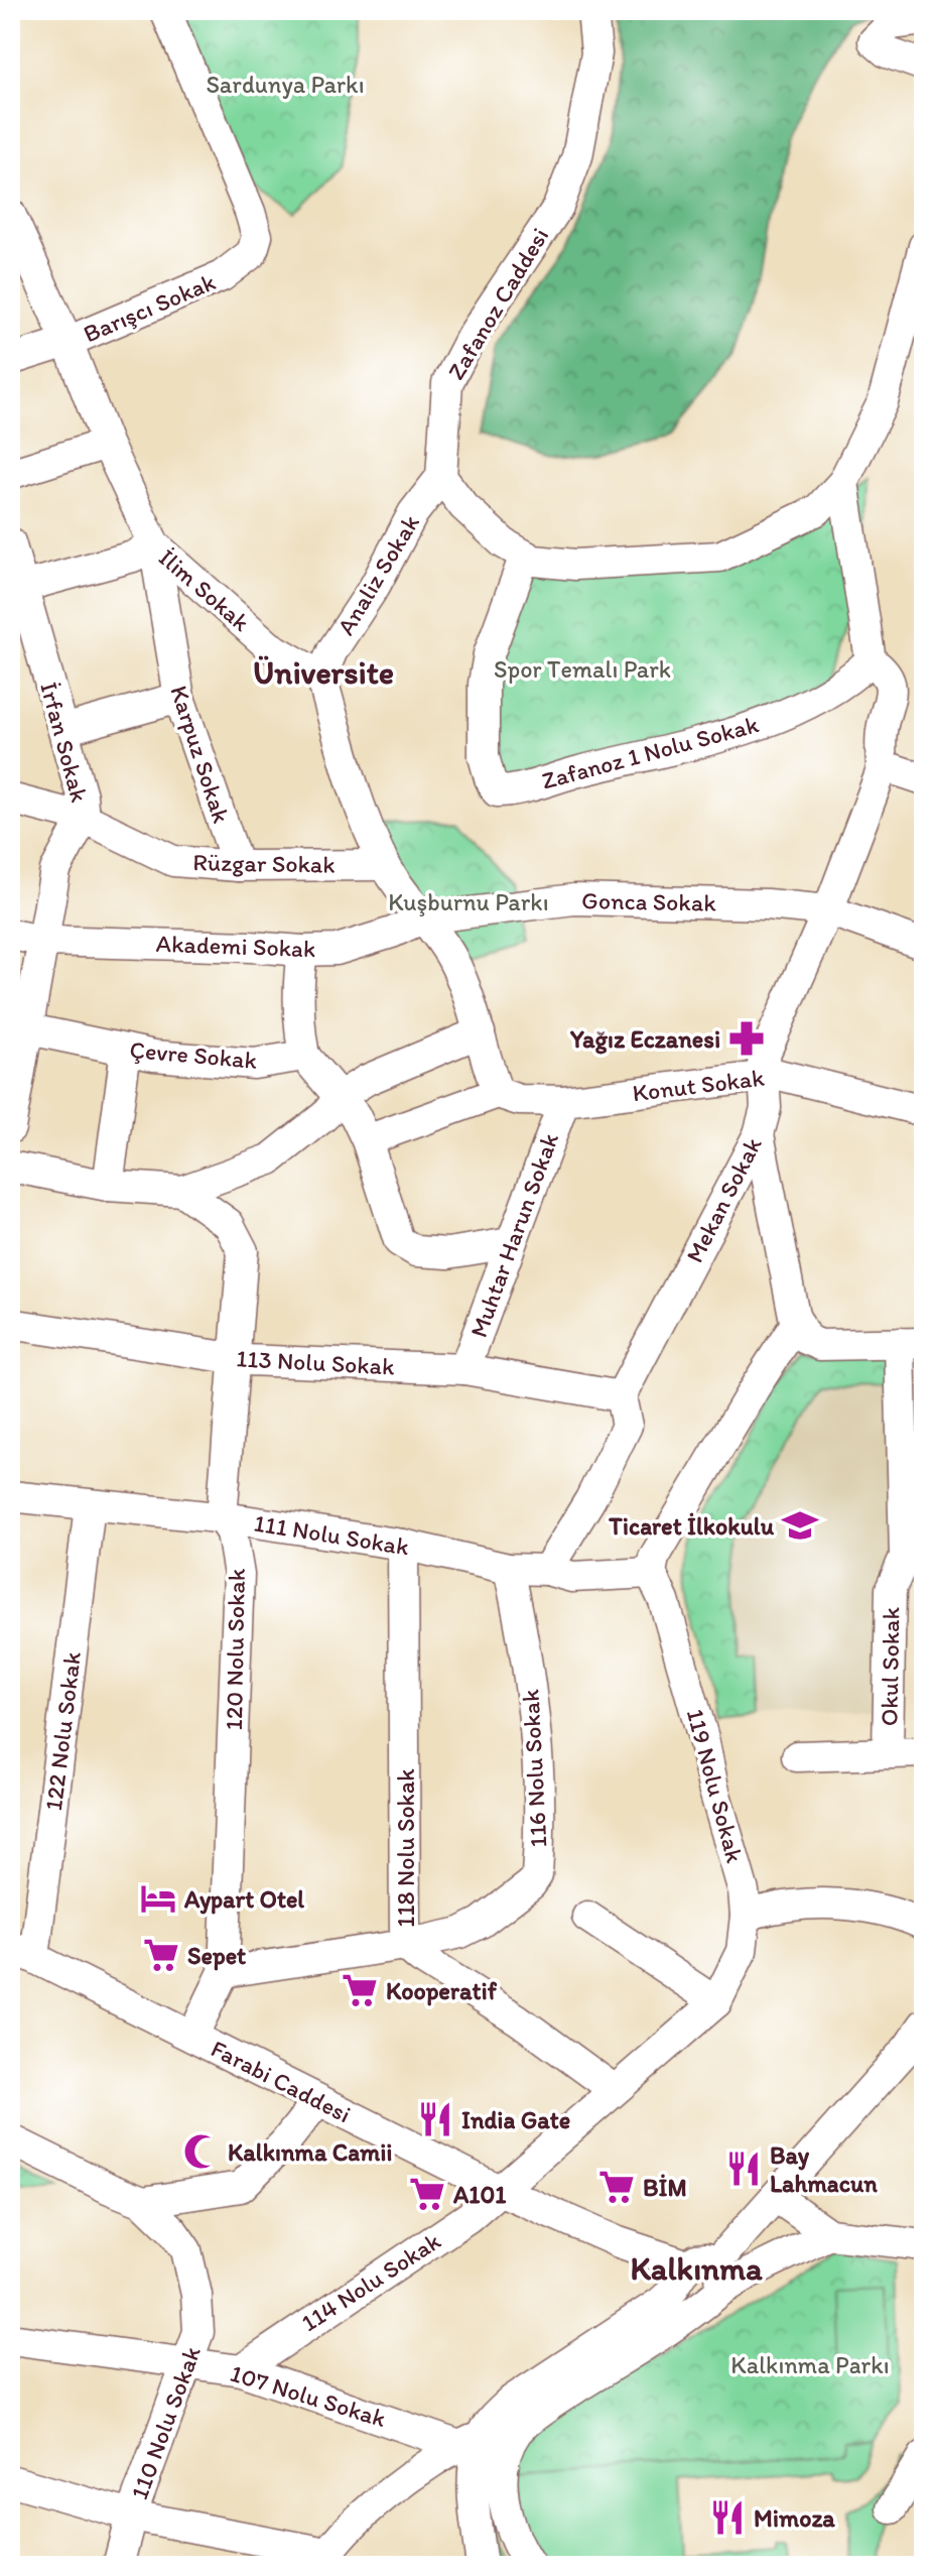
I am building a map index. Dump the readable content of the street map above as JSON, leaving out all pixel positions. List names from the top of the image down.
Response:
{
  "streets": {
    "street": [
      "Zafanoz Caddesi",
      "Barışcı Sokak",
      "Analiz Sokak",
      "İlim Sokak",
      "İrfan Sokak",
      "Zafanoz 1 Nolu Sokak",
      "Karpuz Sokak",
      "Rüzgar Sokak",
      "Gonca Sokak",
      "Akademi Sokak",
      "Çevre Sokak",
      "Konut Sokak",
      "Mekan Sokak",
      "Muhtar Harun Sokak",
      "113 Nolu Sokak",
      "111 Nolu Sokak",
      "120 Nolu Sokak",
      "Okul Sokak",
      "122 Nolu Sokak",
      "116 Nolu Sokak",
      "119 Nolu Sokak",
      "118 Nolu Sokak",
      "Farabi Caddesi",
      "114 Nolu Sokak",
      "107 Nolu Sokak",
      "110 Nolu Sokak"
    ]
  },
  "crossings": [
    ["Zafanoz Caddesi", "Analiz Sokak"],
    ["Barışcı Sokak", "İlim Sokak"],
    ["Analiz Sokak", "İlim Sokak"],
    ["İlim Sokak", "Karpuz Sokak"],
    ["İrfan Sokak", "Rüzgar Sokak"],
    ["İrfan Sokak", "Akademi Sokak"],
    ["İrfan Sokak", "Çevre Sokak"],
    ["Karpuz Sokak", "Rüzgar Sokak"],
    ["Gonca Sokak", "Akademi Sokak"],
    ["Gonca Sokak", "Mekan Sokak"],
    ["Konut Sokak", "Mekan Sokak"],
    ["Konut Sokak", "Muhtar Harun Sokak"],
    ["Mekan Sokak", "113 Nolu Sokak"],
    ["Muhtar Harun Sokak", "113 Nolu Sokak"],
    ["113 Nolu Sokak", "120 Nolu Sokak"],
    ["111 Nolu Sokak", "120 Nolu Sokak"],
    ["111 Nolu Sokak", "122 Nolu Sokak"],
    ["111 Nolu Sokak", "116 Nolu Sokak"],
    ["111 Nolu Sokak", "119 Nolu Sokak"],
    ["111 Nolu Sokak", "118 Nolu Sokak"],
    ["120 Nolu Sokak", "116 Nolu Sokak"],
    ["120 Nolu Sokak", "Farabi Caddesi"],
    ["122 Nolu Sokak", "Farabi Caddesi"],
    ["116 Nolu Sokak", "118 Nolu Sokak"],
    ["119 Nolu Sokak", "118 Nolu Sokak"],
    ["119 Nolu Sokak", "Farabi Caddesi"],
    ["119 Nolu Sokak", "114 Nolu Sokak"],
    ["Farabi Caddesi", "114 Nolu Sokak"],
    ["114 Nolu Sokak", "107 Nolu Sokak"],
    ["107 Nolu Sokak", "110 Nolu Sokak"]
  ],
  "districts": ["Üniversite", "Kalkınma"],
  "parks": [
    "Sardunya Parkı",
    "Spor Temalı Park",
    "Kuşburnu Parkı",
    "Kalkınma Parkı"
  ],
  "places": {
    "pharmacy": ["Yağız Eczanesi"],
    "school or university": ["Ticaret İlkokulu"],
    "hotel": ["Aypart Otel"],
    "supermarket": [
      "Sepet",
      "Kooperatif",
      "BİM",
      "A101"
    ],
    "restaurant": ["India Gate", "Bay Lahmacun", "Mimoza"],
    "mosque": ["Kalkınma Camii"]
  }
}
